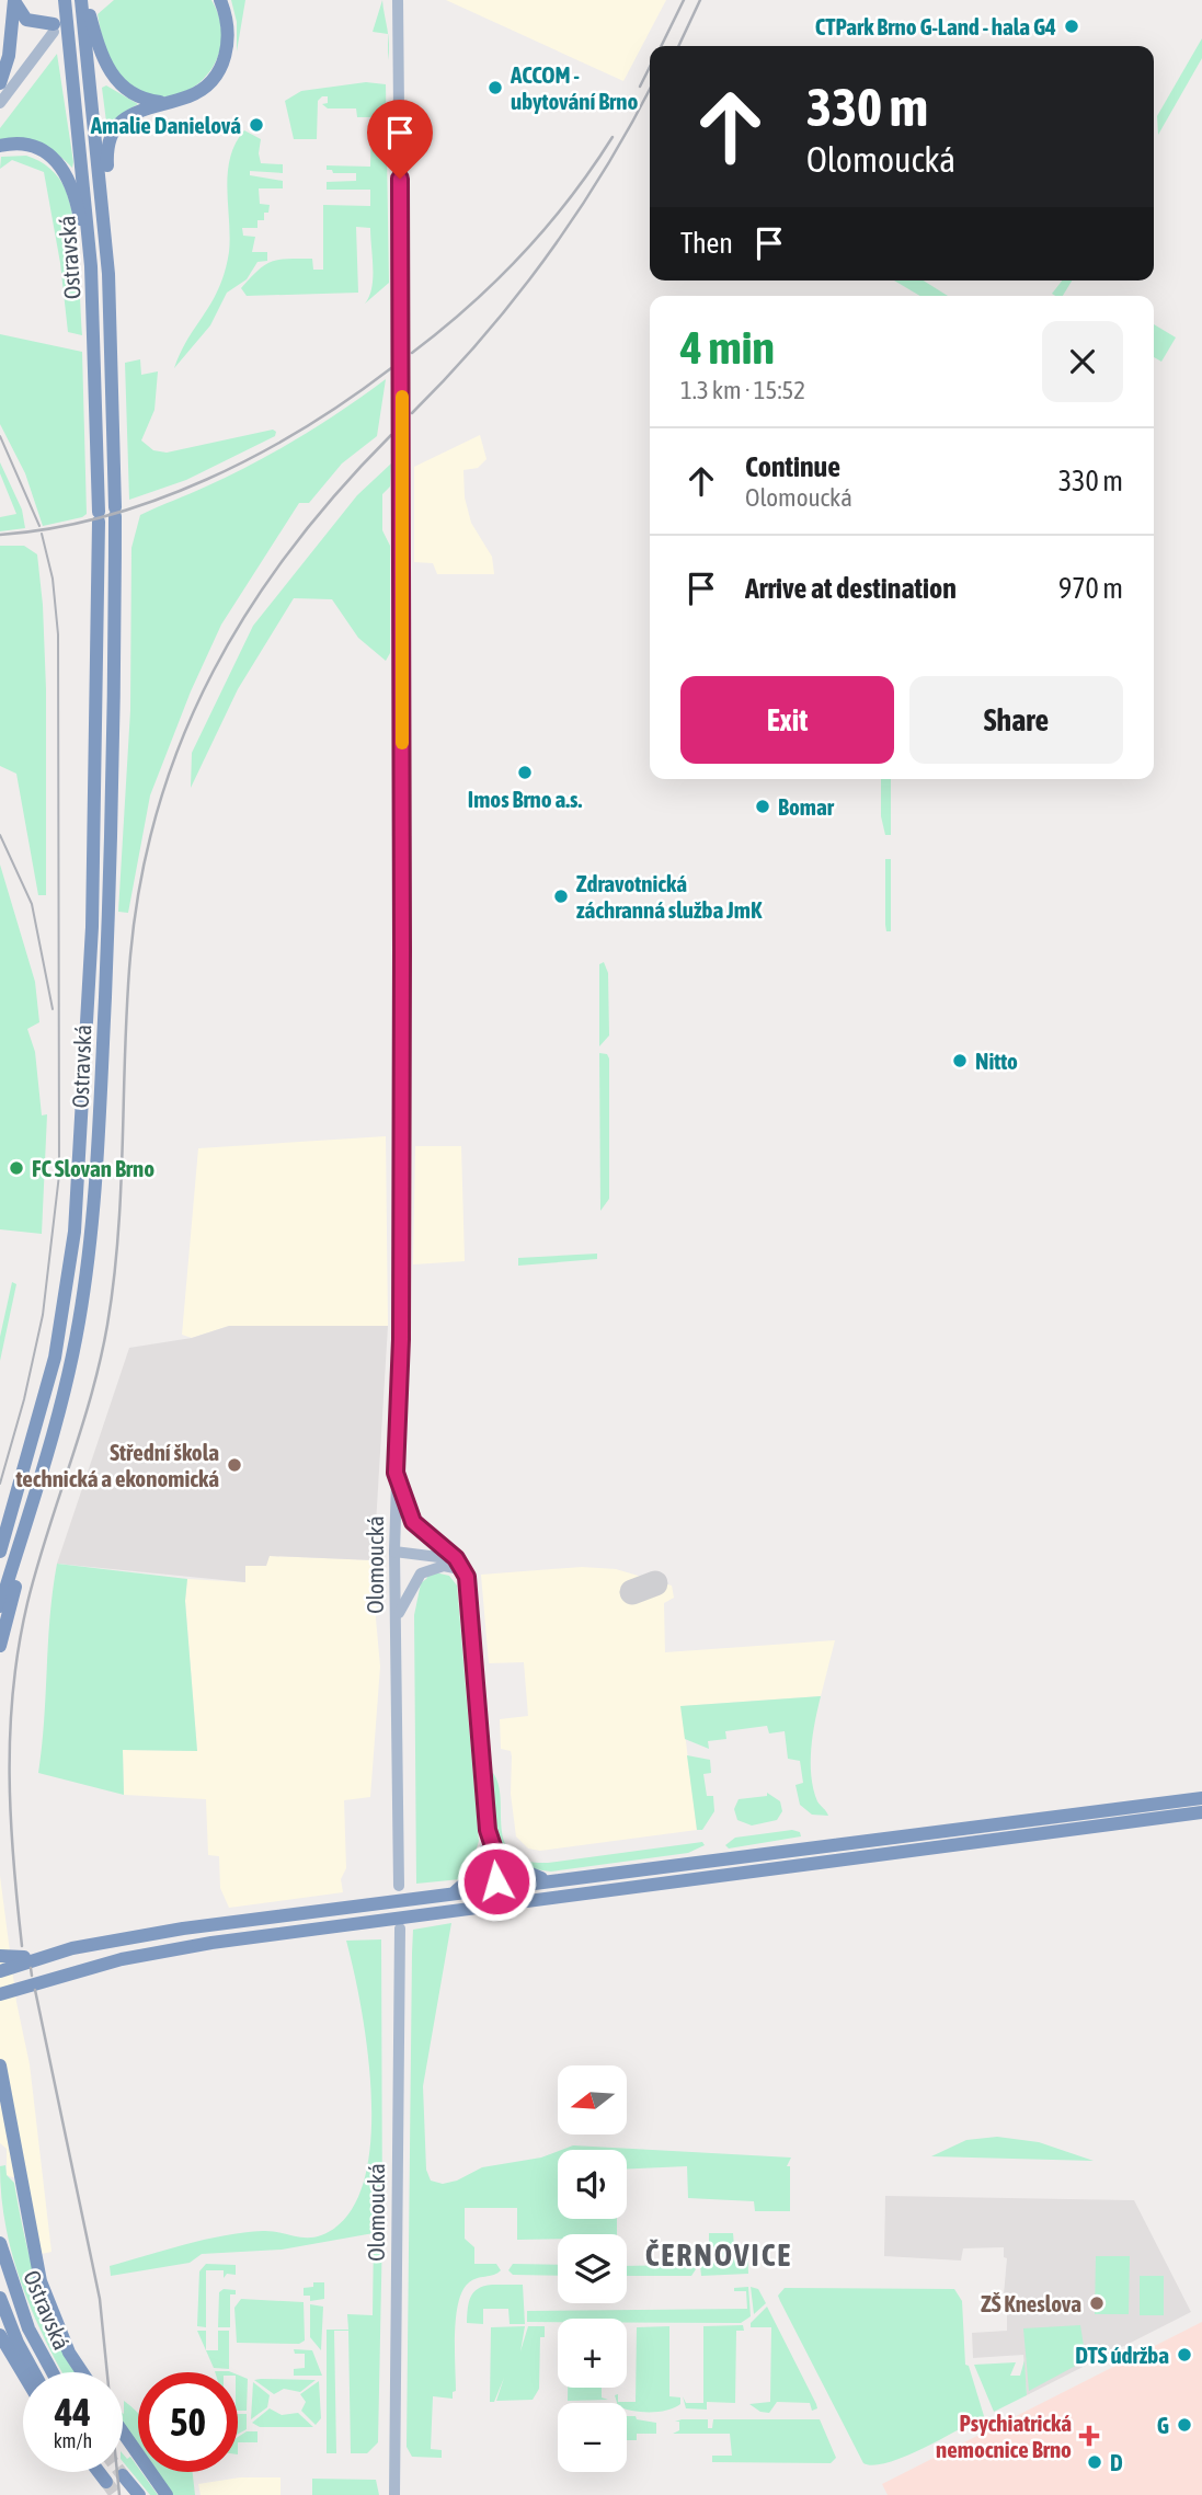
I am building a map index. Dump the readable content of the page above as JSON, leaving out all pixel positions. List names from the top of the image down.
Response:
{
  "streets": {
    "highway": ["Ostravská"],
    "main road": ["Olomoucká"]
  },
  "districts": ["ČERNOVICE"],
  "places": {
    "other": [
      "CTPark Brno G-Land - hala G4",
      "ACCOM - ubytování Brno",
      "Amalie Danielová",
      "Imos Brno a.s.",
      "Bomar",
      "Zdravotnická záchranná služba JmK",
      "Nitto",
      "FC Slovan Brno",
      "Střední škola technická a ekonomická",
      "ZŠ Kneslova",
      "DTS údržba",
      "G",
      "D"
    ],
    "health": ["Psychiatrická nemocnice Brno"]
  },
  "north": "left",
  "page": {
    "turn": ["330 m", "Olomoucká"],
    "then": "Then",
    "heading": ["4 min", "1.3 km · 15:52"],
    "list": [
      {
        "name": "Continue",
        "note": "Olomoucká",
        "value": "330 m"
      },
      {
        "name": "Arrive at destination",
        "value": "970 m"
      }
    ],
    "buttons": ["Exit", "Share"],
    "map_buttons": ["+", "−"],
    "speed": "44 km/h",
    "limit": "50"
  }
}
